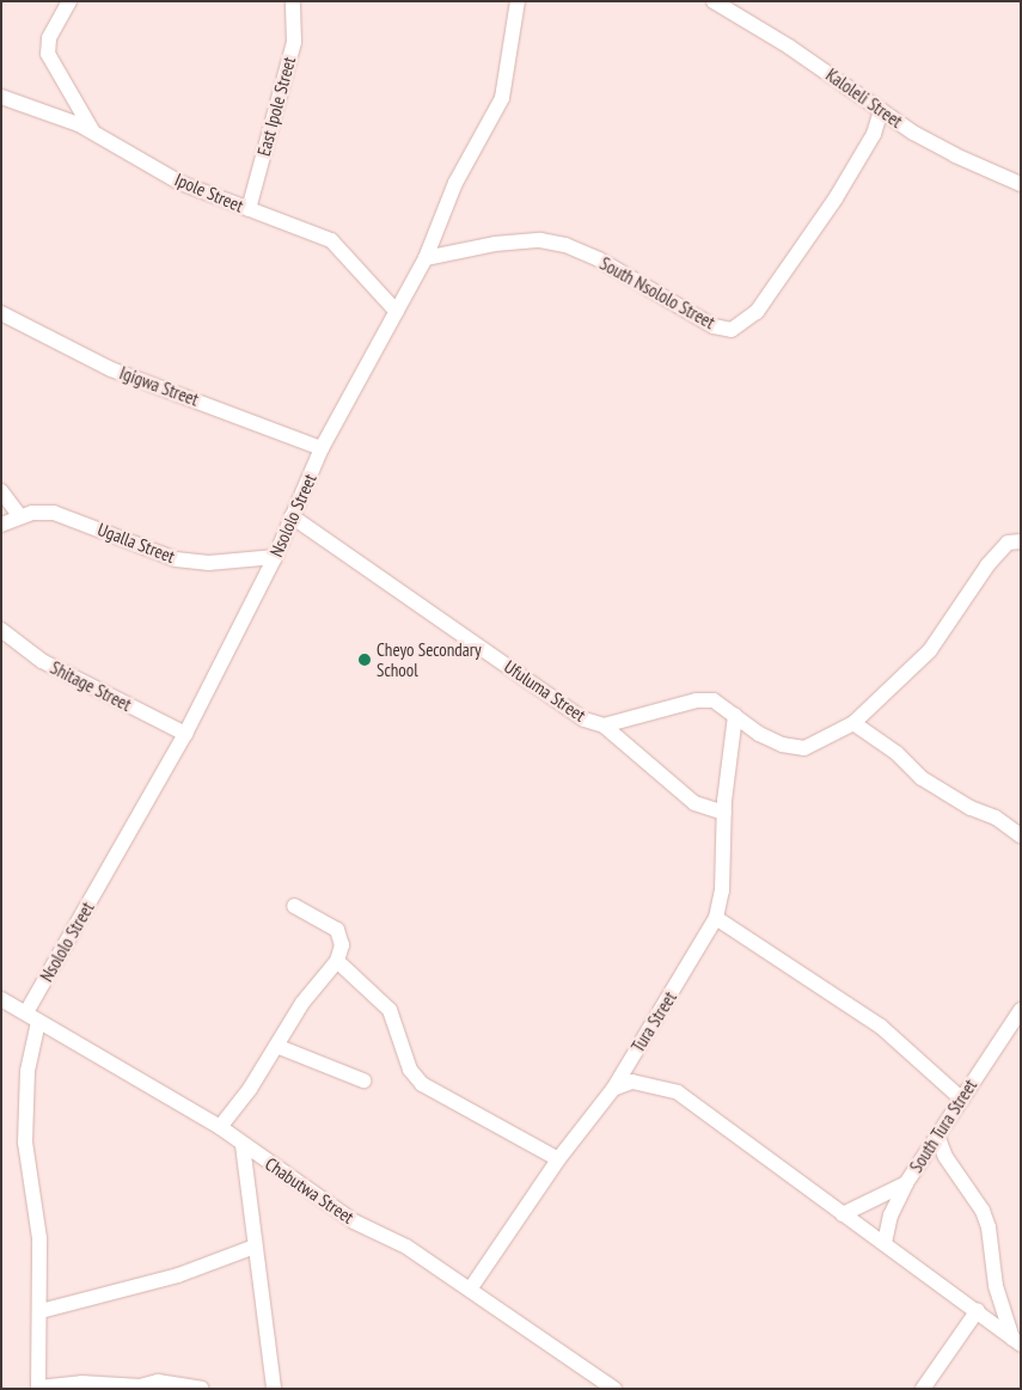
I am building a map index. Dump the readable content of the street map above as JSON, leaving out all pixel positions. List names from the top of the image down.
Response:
{
  "streets": {
    "street": [
      "Kaloleli Street",
      "East Ipole Street",
      "Ipole Street",
      "South Nsololo Street",
      "Igigwa Street",
      "Nsololo Street",
      "Ugalla Street",
      "Shitage Street",
      "Ufuluma Street",
      "Tura Street",
      "South Tura Street",
      "Chabutwa Street"
    ]
  },
  "crossings": [
    ["Kaloleli Street", "South Nsololo Street"],
    ["East Ipole Street", "Ipole Street"],
    ["Ipole Street", "Nsololo Street"],
    ["South Nsololo Street", "Nsololo Street"],
    ["Igigwa Street", "Nsololo Street"],
    ["Nsololo Street", "Ugalla Street"],
    ["Nsololo Street", "Shitage Street"],
    ["Nsololo Street", "Ufuluma Street"],
    ["Nsololo Street", "Chabutwa Street"],
    ["Ufuluma Street", "Tura Street"],
    ["Tura Street", "Chabutwa Street"]
  ],
  "places": ["Cheyo Secondary School"]
}
